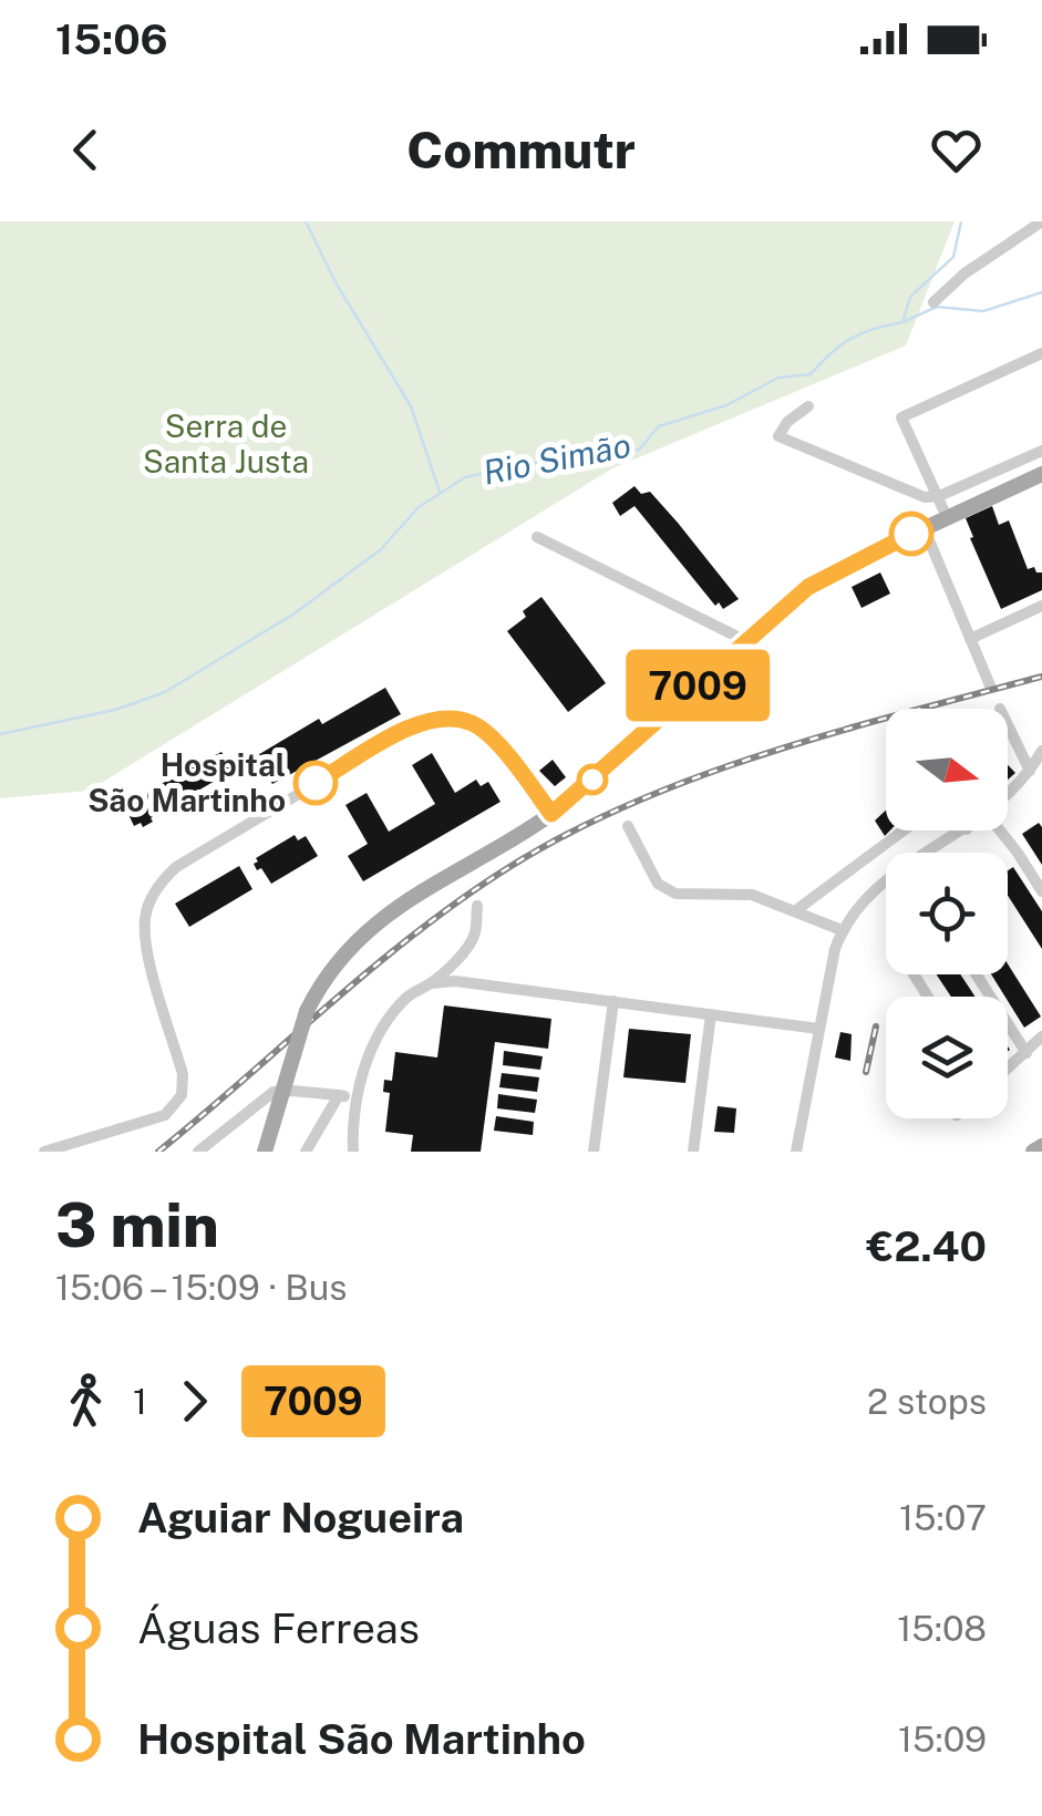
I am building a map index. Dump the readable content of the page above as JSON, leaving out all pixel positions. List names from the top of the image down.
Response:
{
  "water": ["Rio Simão"],
  "parks": ["Serra de Santa Justa"],
  "places": ["Hospital São Martinho"],
  "lines": ["bus line 7009"],
  "north": "right",
  "page": {
    "status": "15:06",
    "header": "Commutr",
    "on_map": "7009",
    "heading": ["3 min", "15:06 – 15:09 · Bus", "€2.40"],
    "legs": ["1", "7009", "2 stops"],
    "list": [
      {
        "name": "Aguiar Nogueira",
        "value": "15:07"
      },
      {
        "name": "Águas Ferreas",
        "value": "15:08"
      },
      {
        "name": "Hospital São Martinho",
        "value": "15:09"
      }
    ]
  }
}
